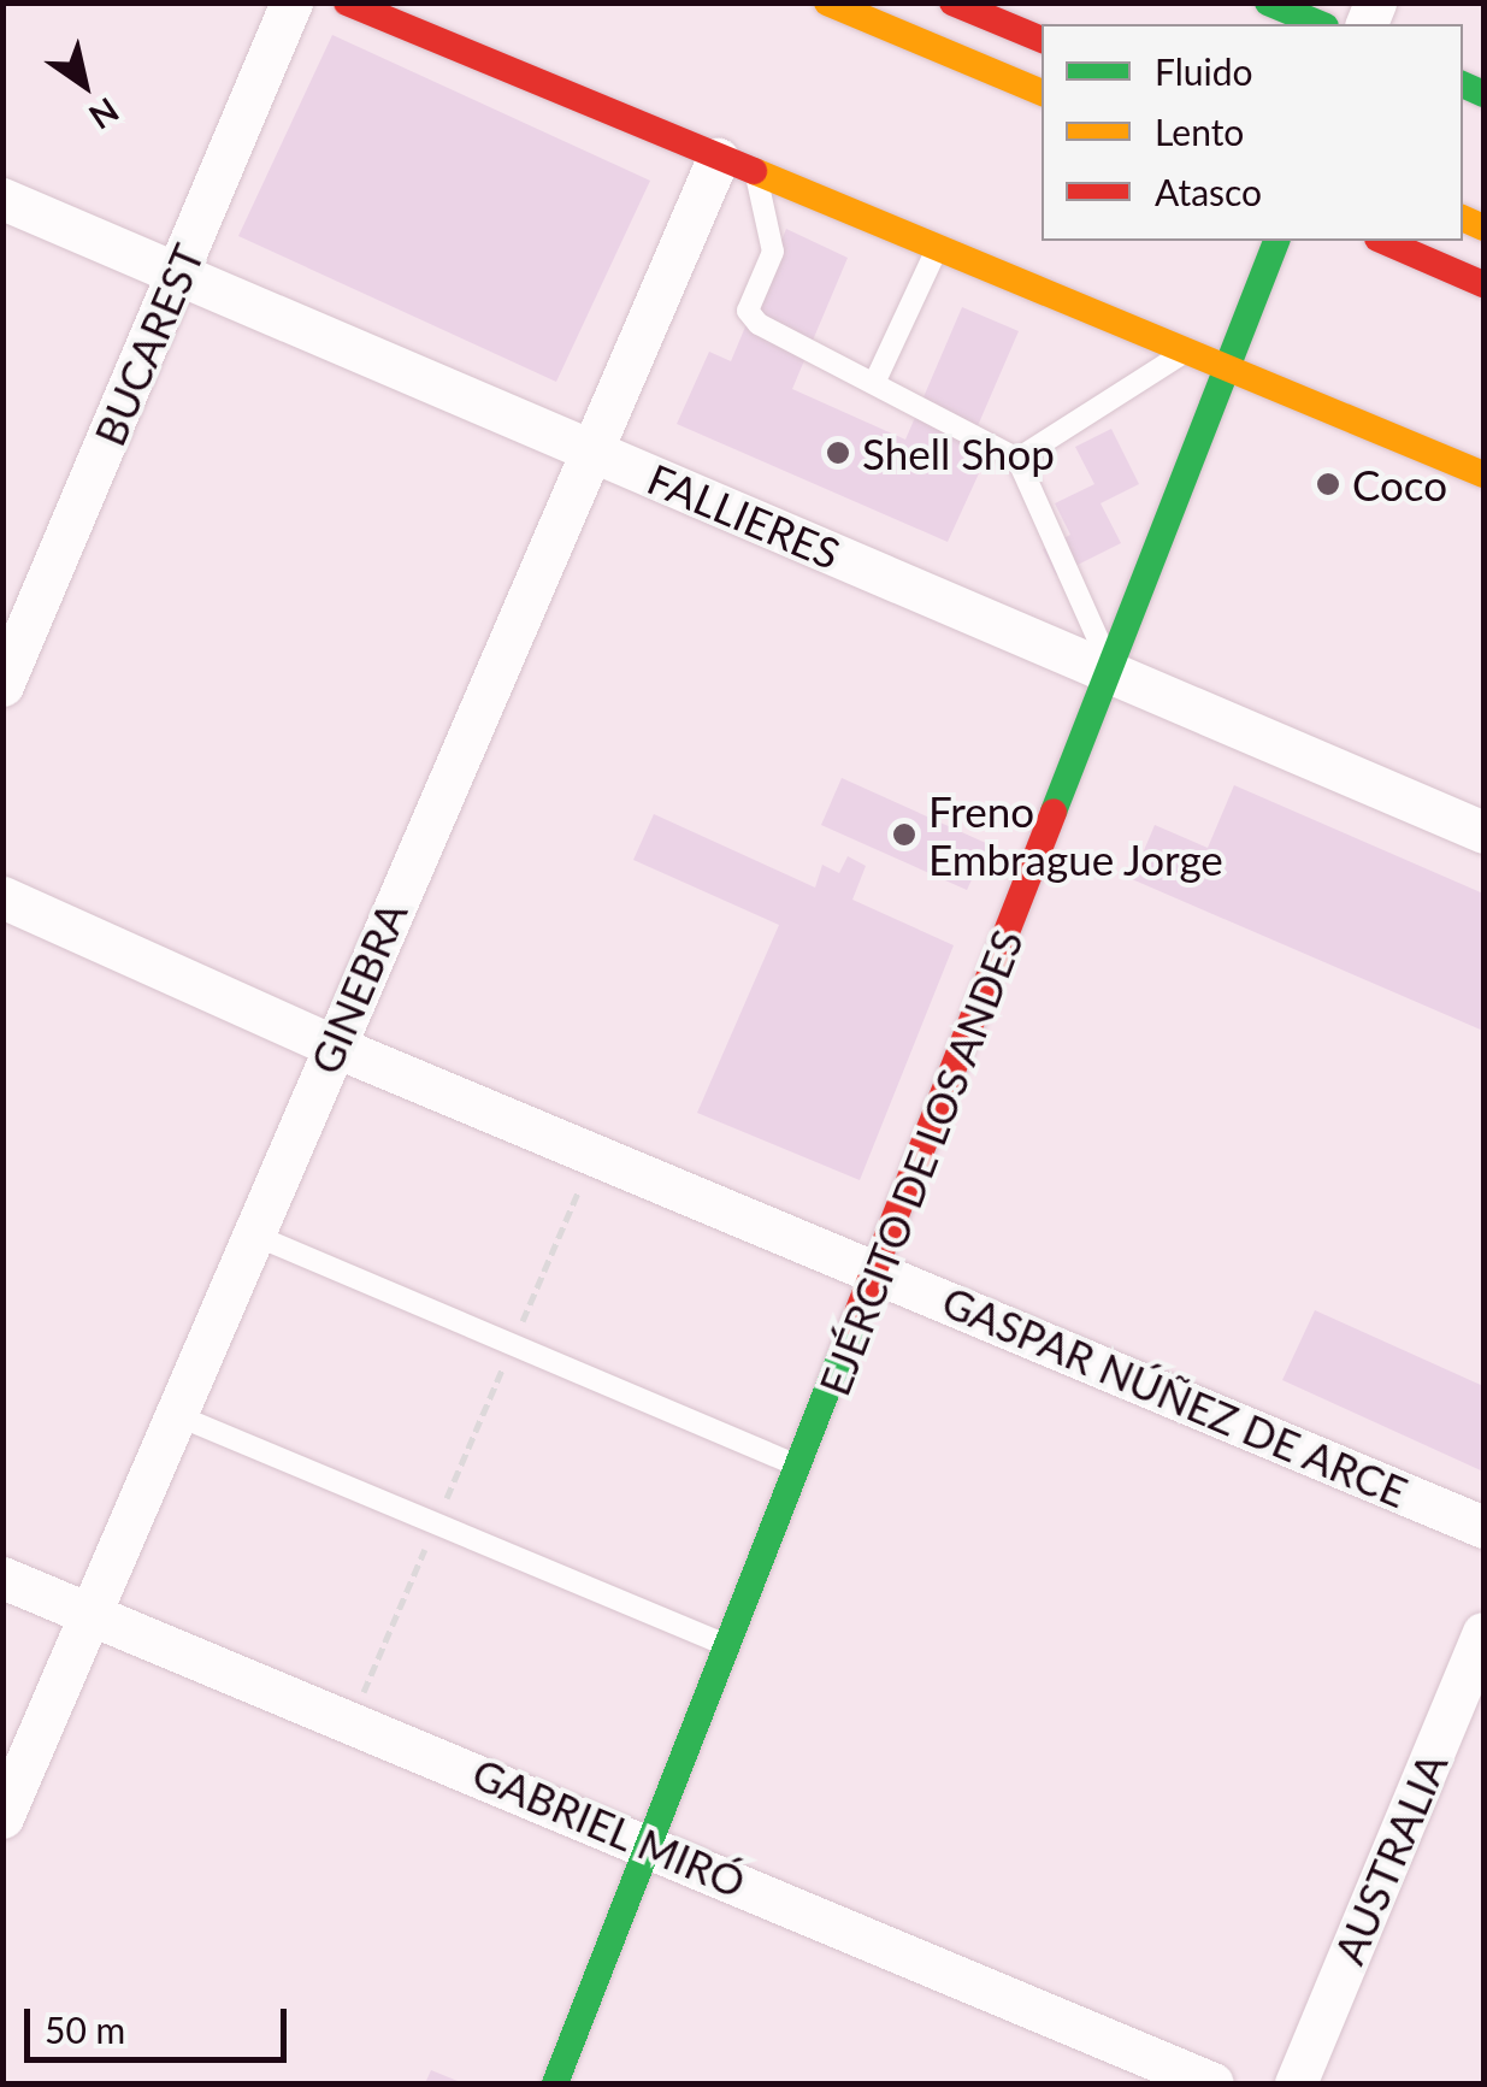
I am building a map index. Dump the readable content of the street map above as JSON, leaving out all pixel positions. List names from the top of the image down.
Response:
{
  "streets": {
    "main road": ["EJÉRCITO DE LOS ANDES"],
    "street": [
      "BUCAREST",
      "FALLIERES",
      "GINEBRA",
      "GASPAR NÚÑEZ DE ARCE",
      "GABRIEL MIRÓ",
      "AUSTRALIA"
    ]
  },
  "crossings": [
    ["BUCAREST", "FALLIERES"],
    ["FALLIERES", "GINEBRA"],
    ["FALLIERES", "EJÉRCITO DE LOS ANDES"],
    ["GINEBRA", "GASPAR NÚÑEZ DE ARCE"],
    ["GINEBRA", "GABRIEL MIRÓ"],
    ["EJÉRCITO DE LOS ANDES", "GASPAR NÚÑEZ DE ARCE"],
    ["EJÉRCITO DE LOS ANDES", "GABRIEL MIRÓ"]
  ],
  "places": ["Shell Shop", "Coco", "Freno Embrague Jorge"],
  "legend": ["Fluido", "Lento", "Atasco"],
  "scale_bar": "50 m",
  "north": "bottom right"
}
